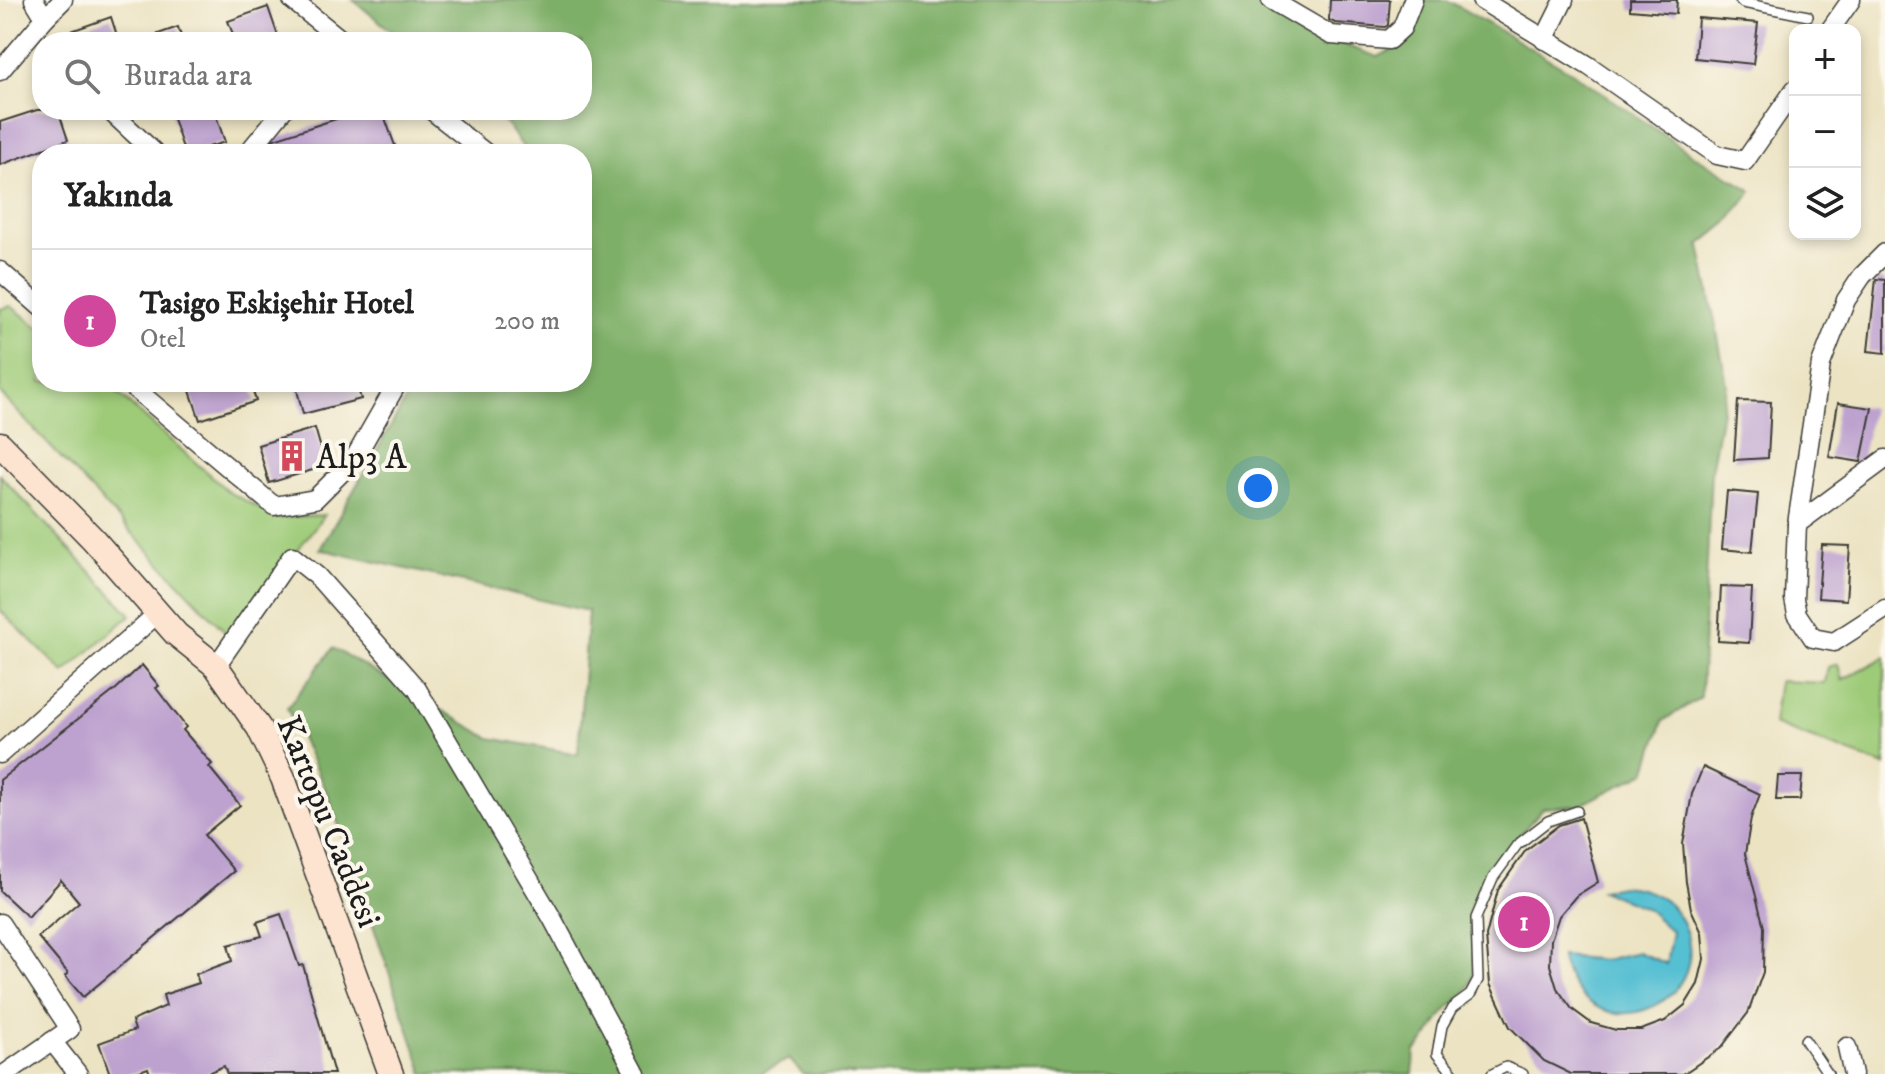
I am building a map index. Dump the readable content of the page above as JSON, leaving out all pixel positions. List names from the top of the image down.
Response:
{
  "streets": {
    "street": ["Kartopu Caddesi"]
  },
  "places": {
    "building": ["Alp3 A"]
  },
  "page": {
    "map_buttons": ["+", "−"],
    "search": "Burada ara",
    "heading": "Yakında",
    "list": [
      {
        "mark": "1",
        "name": "Tasigo Eskişehir Hotel",
        "note": "Otel",
        "value": "200 m"
      }
    ],
    "pins": "1"
  }
}
